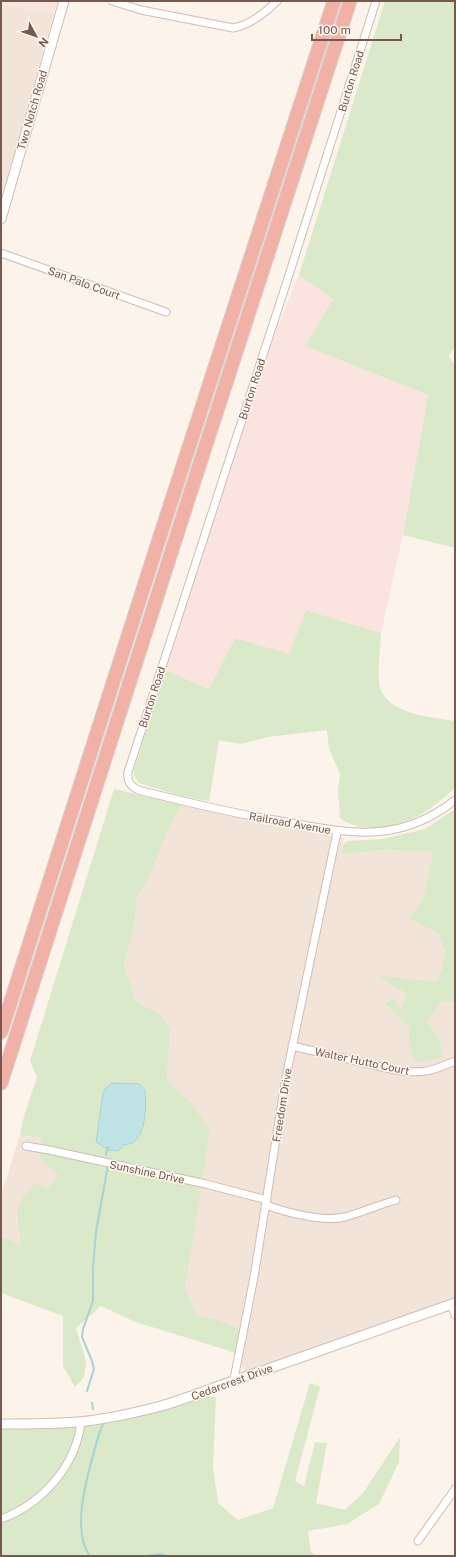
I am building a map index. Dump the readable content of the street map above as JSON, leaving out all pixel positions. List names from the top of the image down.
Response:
{
  "streets": {
    "street": [
      "Burton Road",
      "Two Notch Road",
      "San Palo Court",
      "Railroad Avenue",
      "Walter Hutto Court",
      "Freedom Drive",
      "Sunshine Drive",
      "Cedarcrest Drive"
    ]
  },
  "crossings": [
    ["Burton Road", "Railroad Avenue"],
    ["Railroad Avenue", "Freedom Drive"],
    ["Walter Hutto Court", "Freedom Drive"],
    ["Freedom Drive", "Sunshine Drive"],
    ["Freedom Drive", "Cedarcrest Drive"]
  ],
  "scale_bar": "100 m",
  "north": "bottom right"
}
